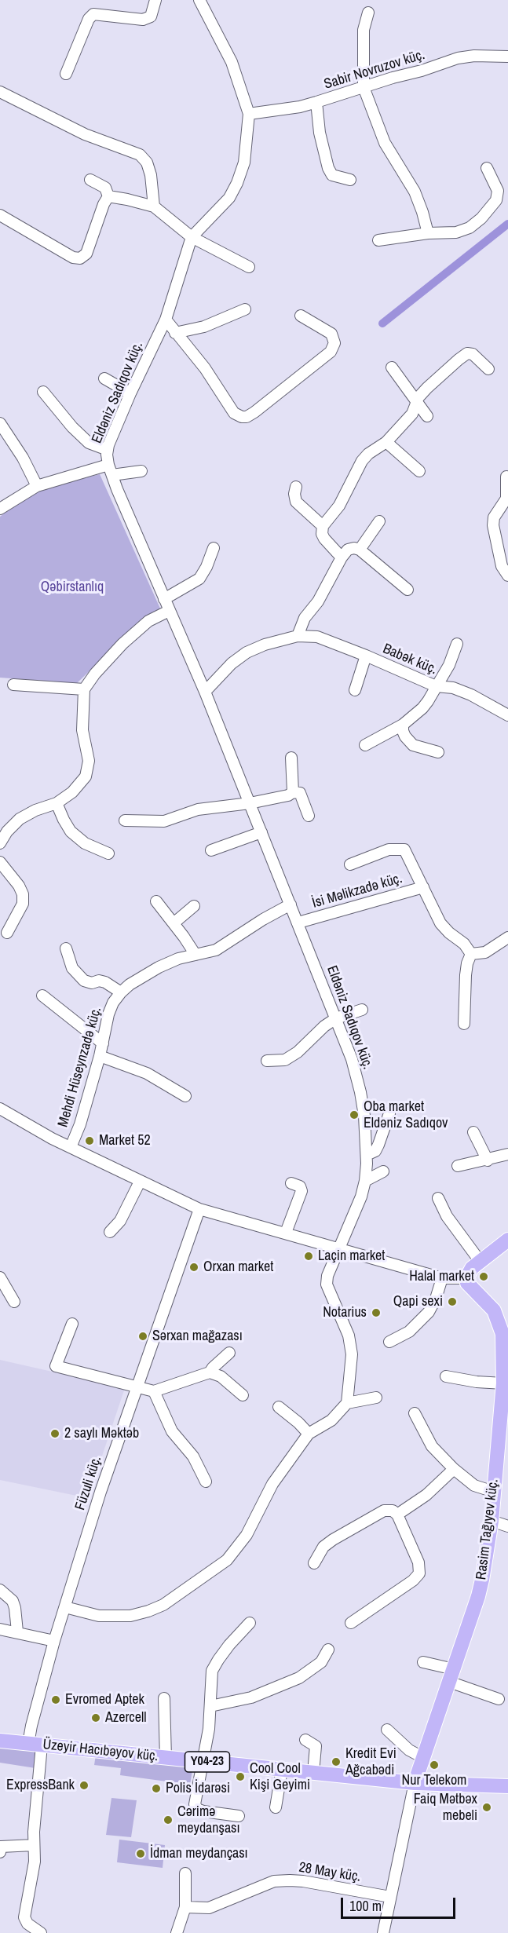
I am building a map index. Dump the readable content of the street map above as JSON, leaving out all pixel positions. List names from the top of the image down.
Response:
{
  "streets": {
    "main road": ["Rasim Tağıyev küç.", "Üzeyir Hacıbəyov küç.", "Y04-23"],
    "street": [
      "Sabir Novruzov küç.",
      "Eldəniz Sadıqov küç.",
      "Babək küç.",
      "İsi Məlikzadə küç.",
      "Mehdi Hüseynzadə küç.",
      "Füzuli küç.",
      "28 May küç."
    ]
  },
  "crossings": [
    ["Sabir Novruzov küç.", "Eldəniz Sadıqov küç."],
    ["Eldəniz Sadıqov küç.", "Babək küç."],
    ["Eldəniz Sadıqov küç.", "İsi Məlikzadə küç."],
    ["Eldəniz Sadıqov küç.", "Mehdi Hüseynzadə küç."],
    ["Füzuli küç.", "Üzeyir Hacıbəyov küç."],
    ["Rasim Tağıyev küç.", "Üzeyir Hacıbəyov küç."]
  ],
  "parks": ["Qəbirstanlıq"],
  "places": [
    "Oba market Eldəniz Sadıqov",
    "Market 52",
    "Laçin market",
    "Orxan market",
    "Halal market",
    "Qapi sexi",
    "Notarius",
    "Sərxan mağazası",
    "2 saylı Məktəb",
    "Evromed Aptek",
    "Azercell",
    "Kredit Evi Ağcabədi",
    "Nur Telekom",
    "Cool Cool Kişi Geyimi",
    "ExpressBank",
    "Polis İdarəsi",
    "Faiq Mətbəx mebeli",
    "Cərimə meydanşası",
    "İdman meydançası"
  ],
  "scale_bar": "100 m"
}
